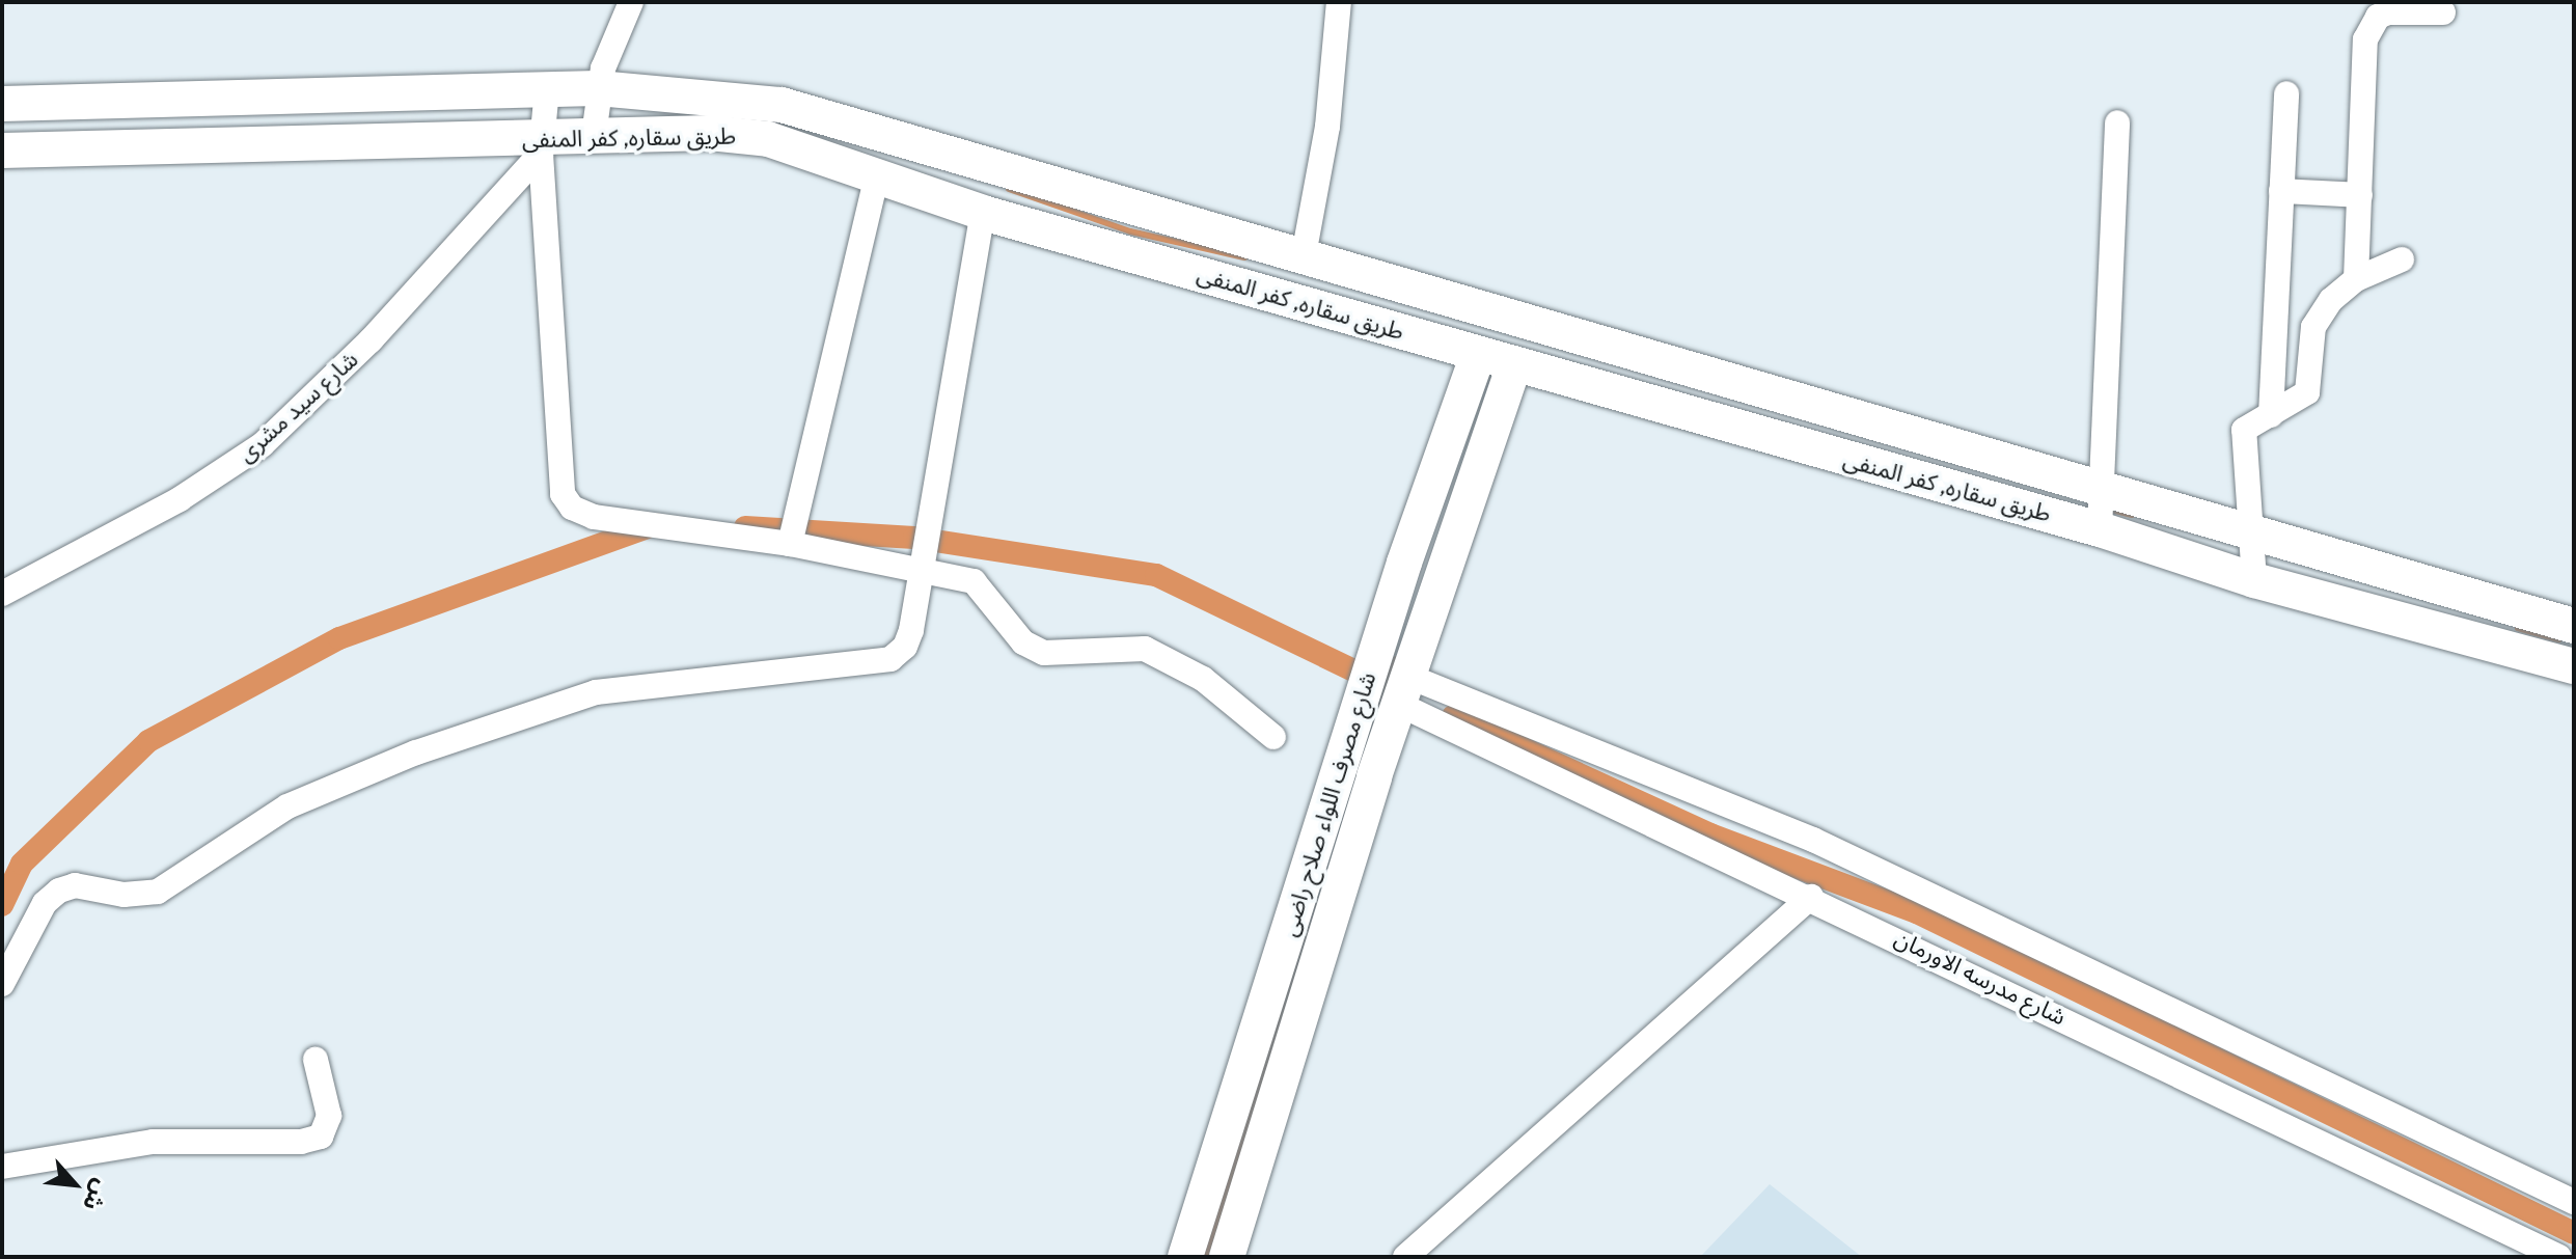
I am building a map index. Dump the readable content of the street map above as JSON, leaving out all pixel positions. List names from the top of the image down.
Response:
{
  "streets": {
    "street": [
      "طريق سقاره, كفر المنفى",
      "شارع سيد مشرى",
      "شارع مصرف اللواء صلاح راضى",
      "شارع مدرسه الاورمان"
    ]
  },
  "crossings": [
    ["طريق سقاره, كفر المنفى", "شارع سيد مشرى"],
    ["طريق سقاره, كفر المنفى", "شارع مصرف اللواء صلاح راضى"],
    ["شارع مصرف اللواء صلاح راضى", "شارع مدرسه الاورمان"]
  ],
  "north": "bottom right"
}
